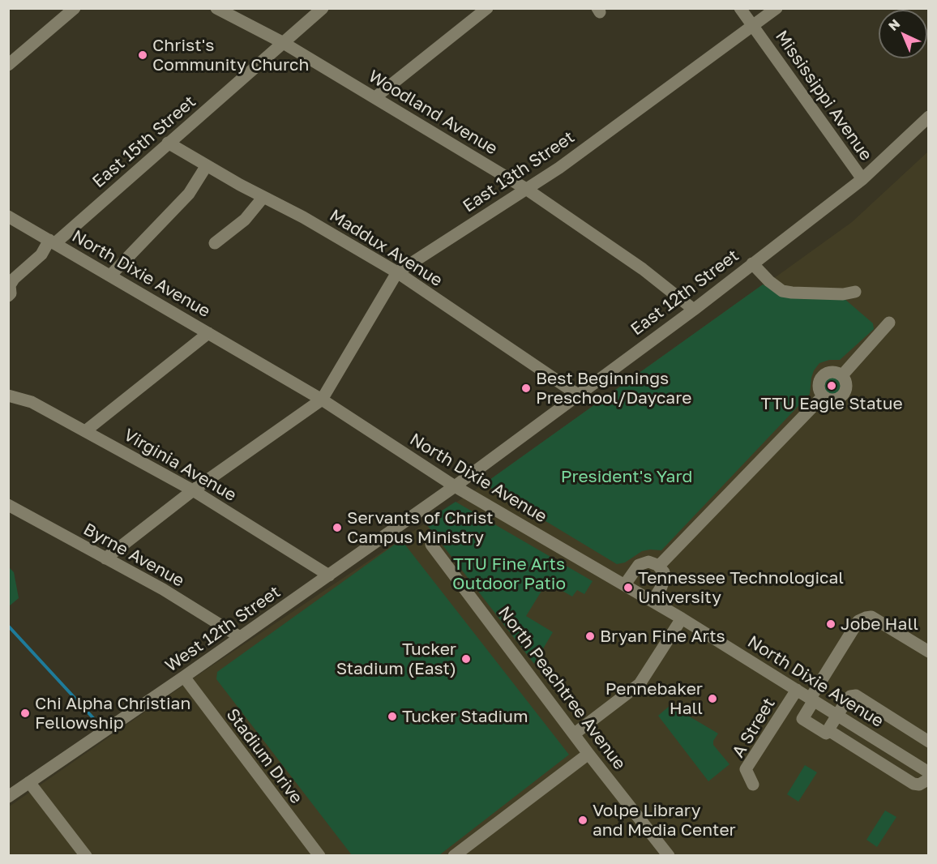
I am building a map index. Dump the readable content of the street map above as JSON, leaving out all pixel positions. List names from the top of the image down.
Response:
{
  "streets": {
    "street": [
      "Mississippi Avenue",
      "Woodland Avenue",
      "East 15th Street",
      "East 13th Street",
      "Maddux Avenue",
      "North Dixie Avenue",
      "East 12th Street",
      "Virginia Avenue",
      "Byrne Avenue",
      "West 12th Street",
      "North Peachtree Avenue",
      "A Street",
      "Stadium Drive"
    ]
  },
  "crossings": [
    ["Mississippi Avenue", "East 13th Street"],
    ["Mississippi Avenue", "East 12th Street"],
    ["Woodland Avenue", "East 15th Street"],
    ["Woodland Avenue", "East 13th Street"],
    ["Woodland Avenue", "East 12th Street"],
    ["East 15th Street", "Maddux Avenue"],
    ["East 15th Street", "North Dixie Avenue"],
    ["East 13th Street", "Maddux Avenue"],
    ["East 13th Street", "North Dixie Avenue"],
    ["Maddux Avenue", "East 12th Street"],
    ["North Dixie Avenue", "East 12th Street"],
    ["North Dixie Avenue", "West 12th Street"],
    ["North Dixie Avenue", "A Street"],
    ["East 12th Street", "West 12th Street"],
    ["Virginia Avenue", "West 12th Street"],
    ["Byrne Avenue", "West 12th Street"],
    ["West 12th Street", "Stadium Drive"]
  ],
  "parks": ["President's Yard", "TTU Fine Arts Outdoor Patio"],
  "places": [
    "Christ's Community Church",
    "TTU Eagle Statue",
    "Best Beginnings Preschool/Daycare",
    "Servants of Christ Campus Ministry",
    "Tennessee Technological University",
    "Jobe Hall",
    "Bryan Fine Arts",
    "Tucker Stadium (East)",
    "Pennebaker Hall",
    "Chi Alpha Christian Fellowship",
    "Tucker Stadium",
    "Volpe Library and Media Center"
  ],
  "north": "top left"
}
